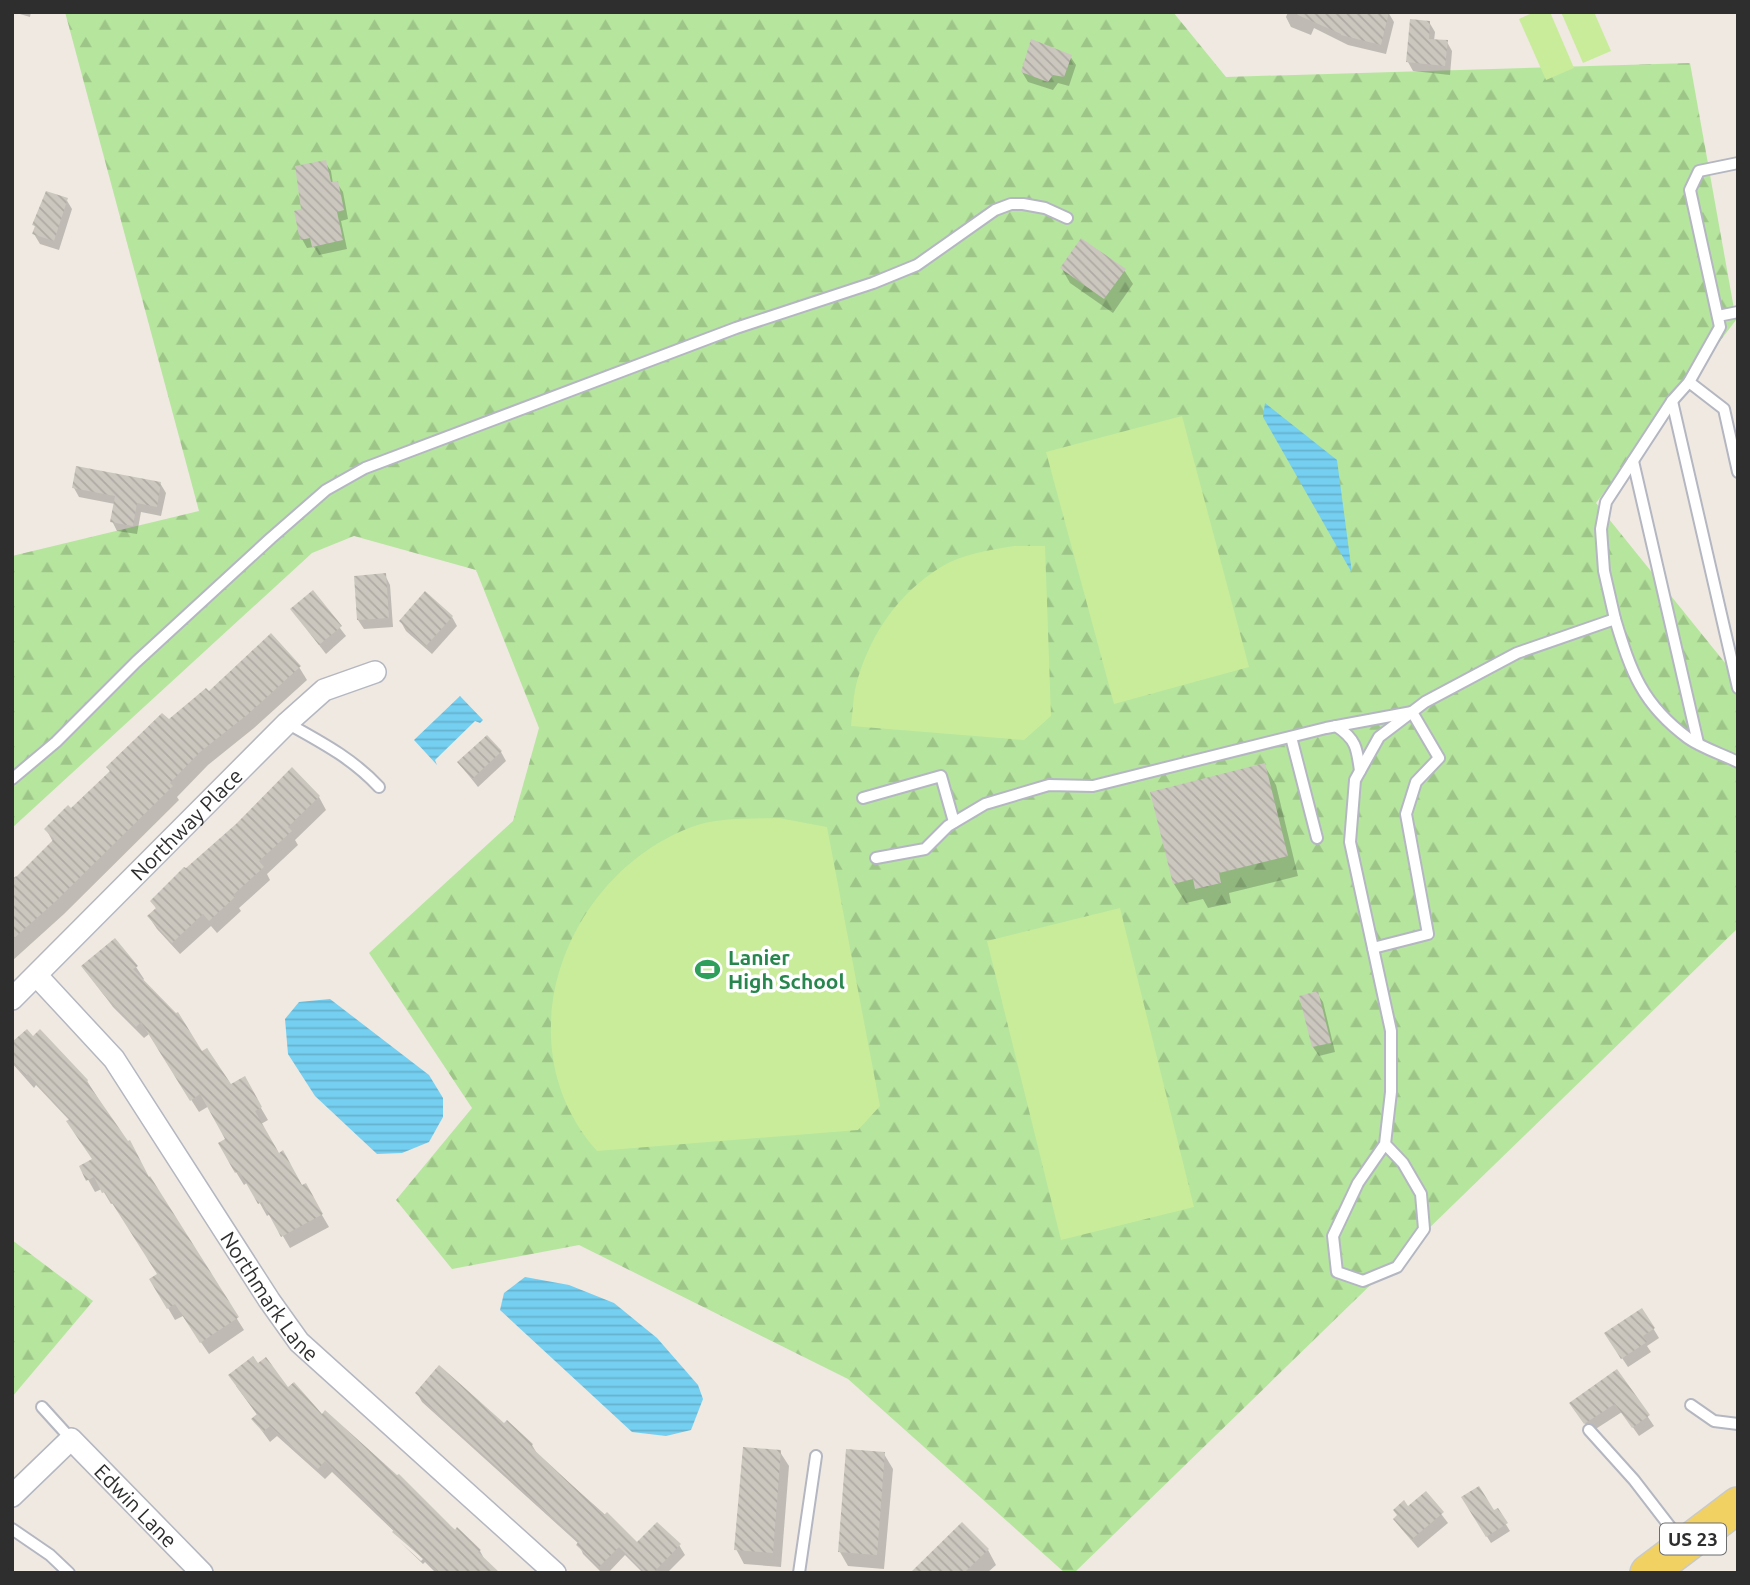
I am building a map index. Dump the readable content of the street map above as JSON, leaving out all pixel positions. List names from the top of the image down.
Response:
{
  "streets": {
    "main road": ["US 23"],
    "street": ["Northway Place", "Northmark Lane", "Edwin Lane"]
  },
  "crossings": [
    ["Northway Place", "Northmark Lane"]
  ],
  "places": {
    "sports": ["Lanier High School"]
  }
}
